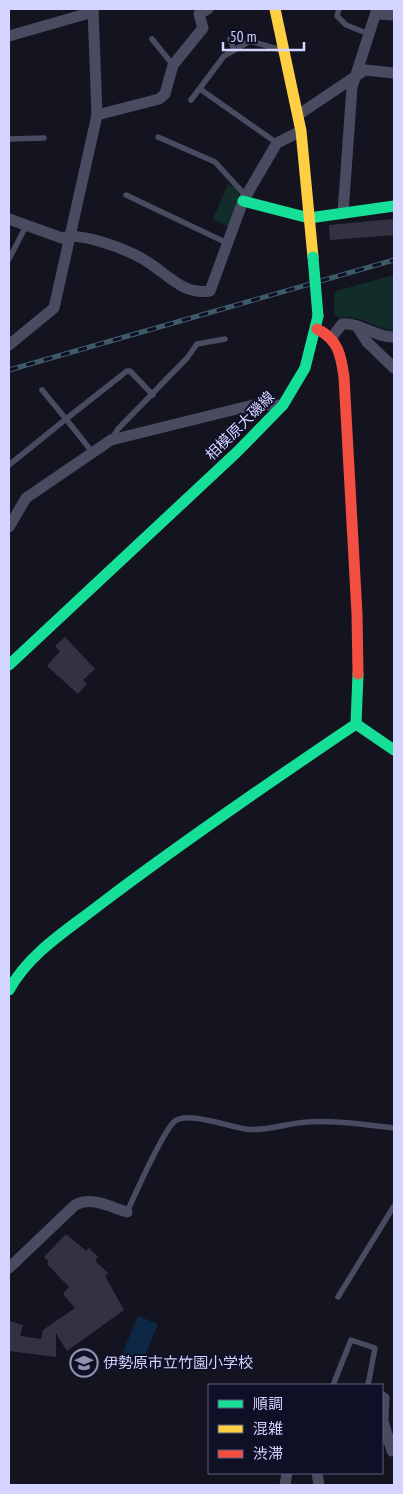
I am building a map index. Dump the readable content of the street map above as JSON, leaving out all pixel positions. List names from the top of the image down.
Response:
{
  "streets": {
    "street": ["相模原大磯線"]
  },
  "places": {
    "school or university": ["伊勢原市立竹園小学校"]
  },
  "legend": ["順調", "混雑", "渋滞"],
  "scale_bar": "50 m"
}
